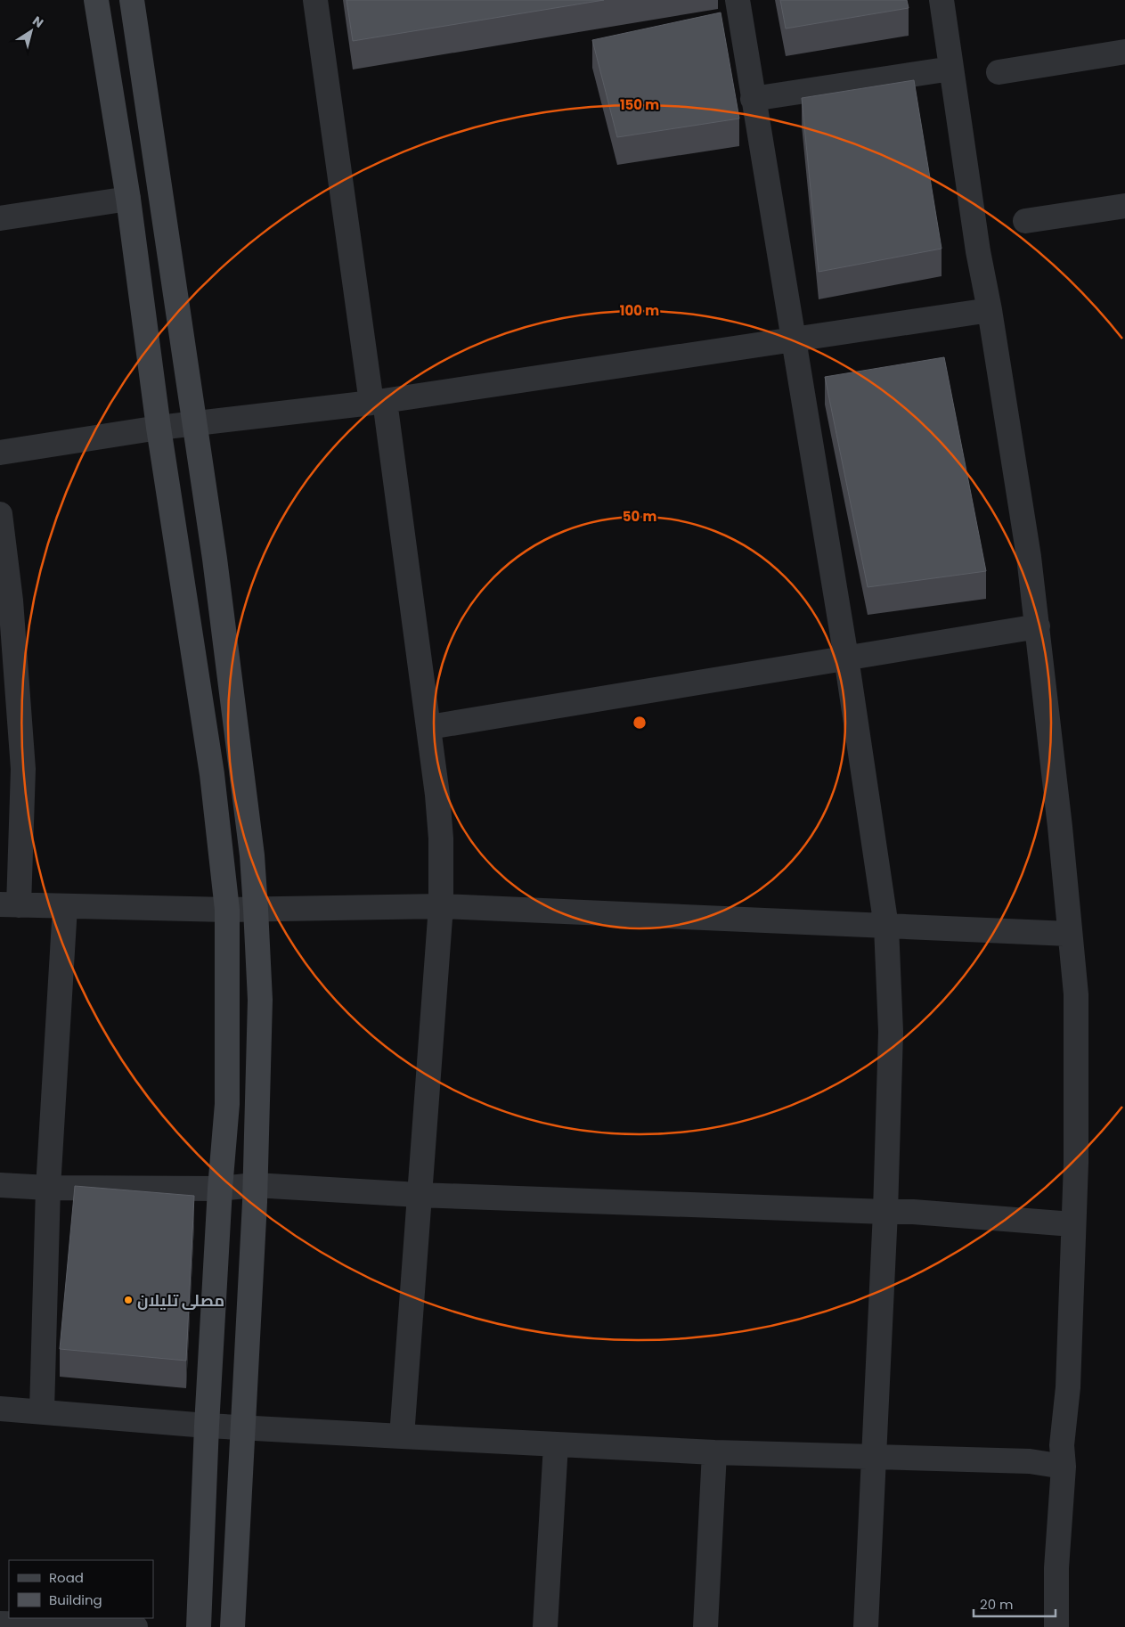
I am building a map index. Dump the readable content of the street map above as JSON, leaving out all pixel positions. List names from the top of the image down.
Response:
{
  "places": ["مصلى تليلان"],
  "legend": ["Road", "Building"],
  "scale_bar": "20 m",
  "north": "top right",
  "rings": ["150 m", "100 m", "50 m"]
}
